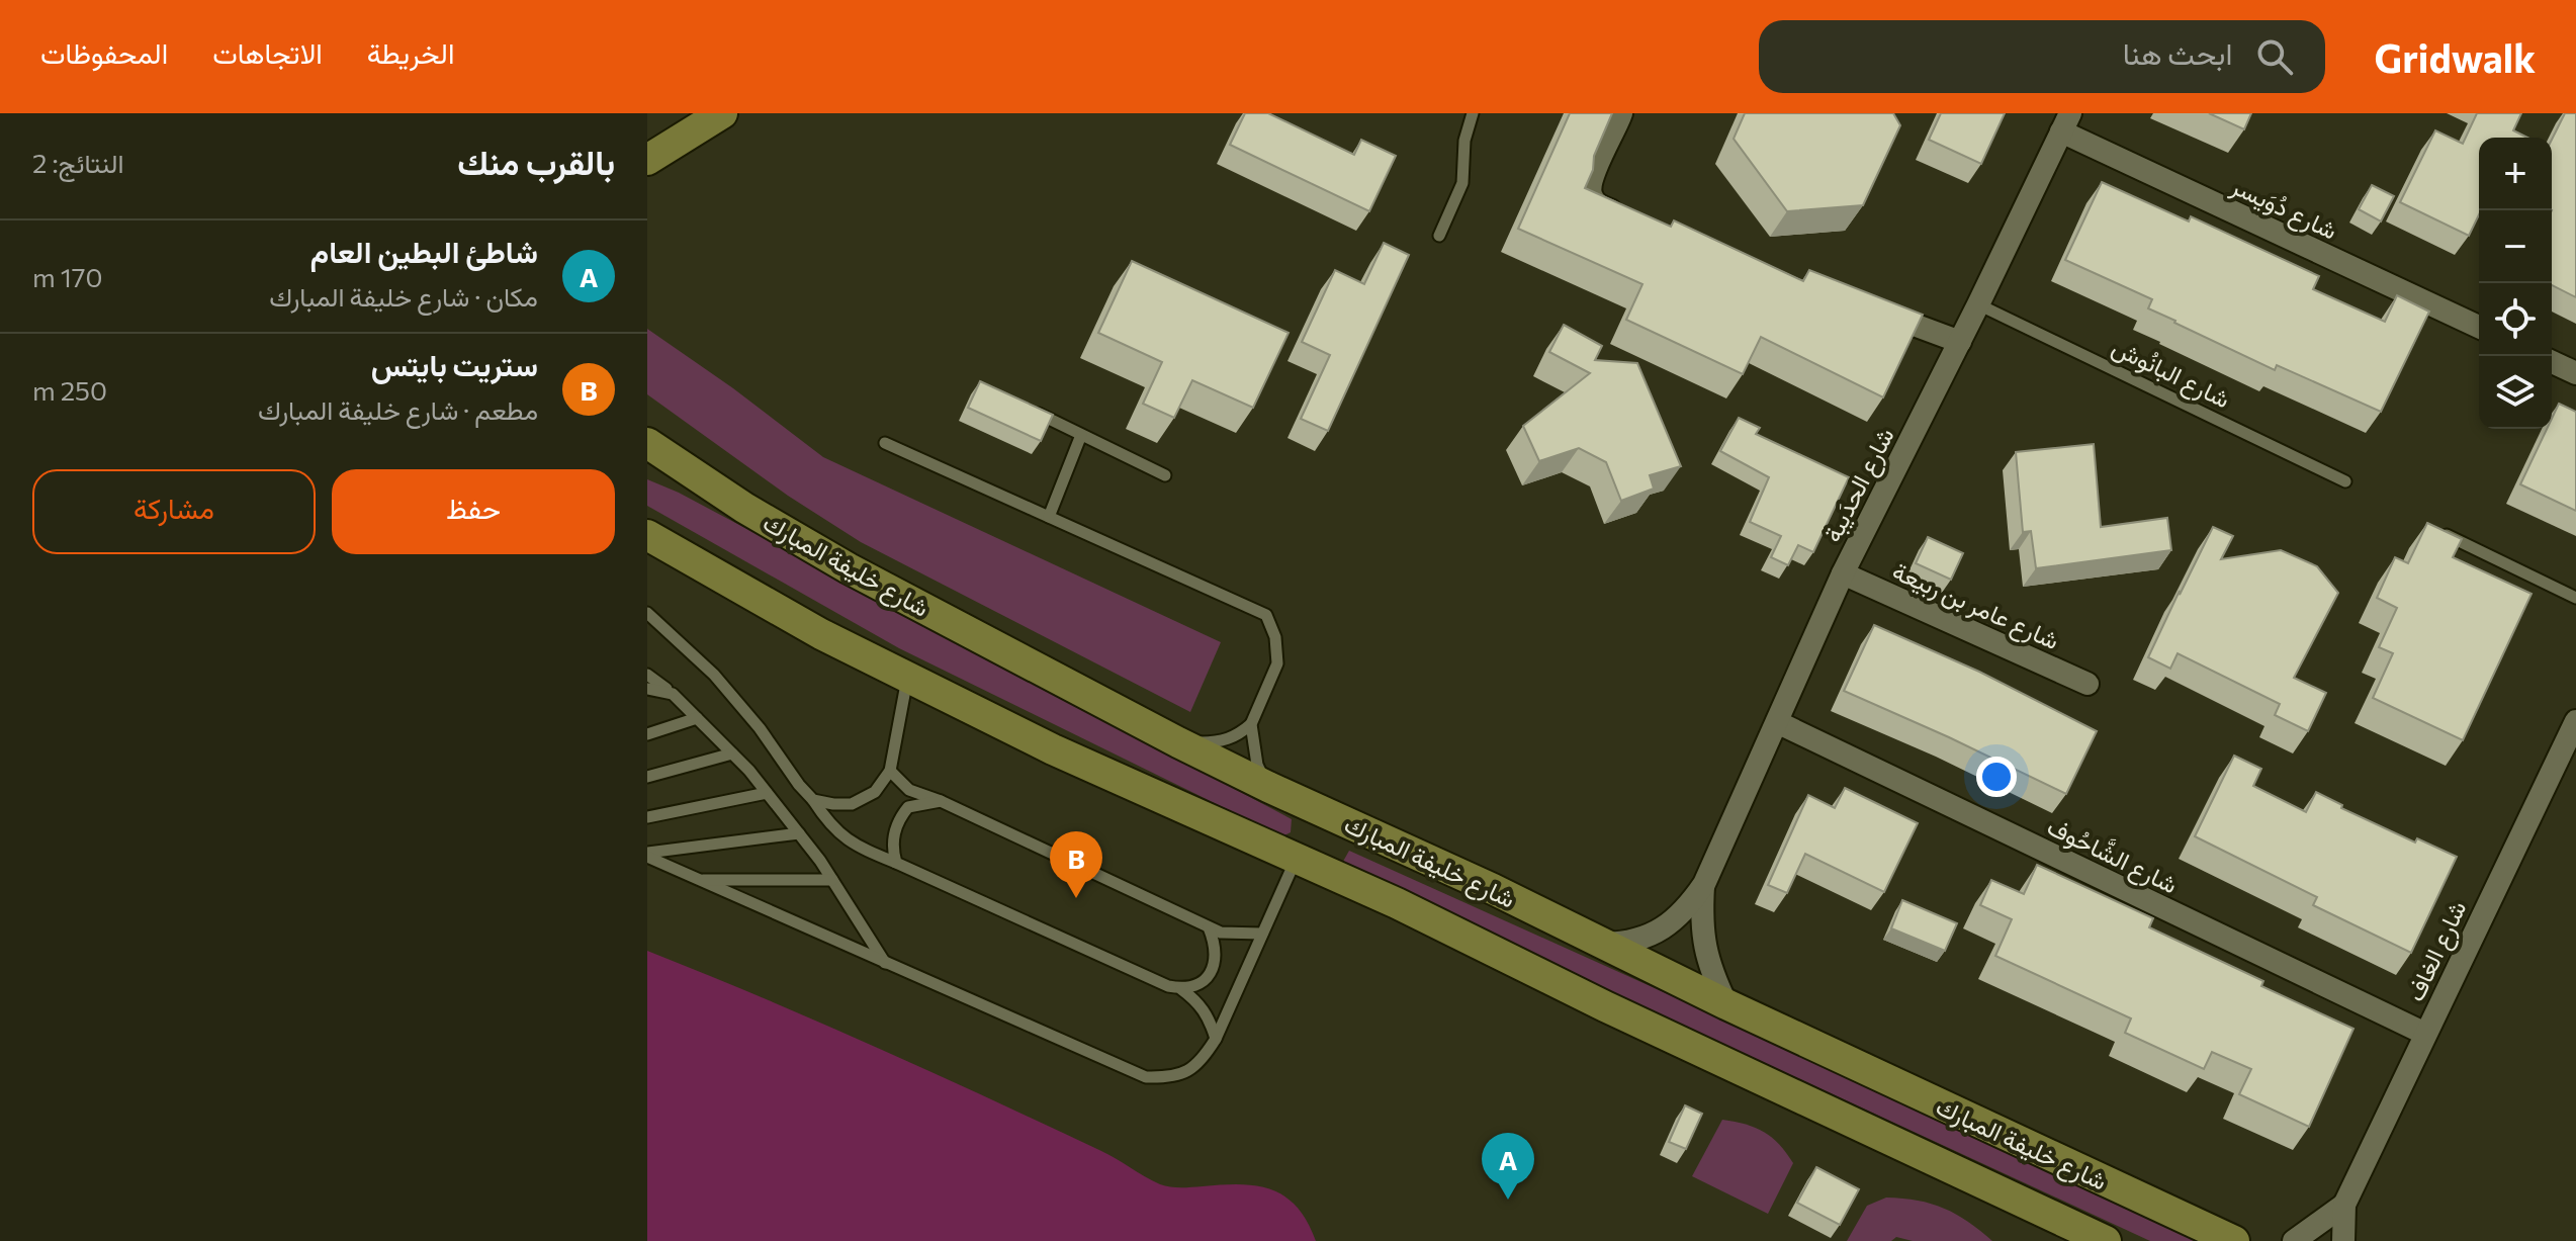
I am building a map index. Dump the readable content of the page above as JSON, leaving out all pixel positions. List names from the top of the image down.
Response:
{
  "streets": {
    "street": [
      "شارع دُوَيسر",
      "شارع الحدَيبة",
      "شارع خليفة المبارك",
      "شارع عامر بن ربيعة",
      "شارع الشَّاحُوف",
      "شارع الغاف"
    ],
    "lane": ["شارع البانُوش"]
  },
  "crossings": [
    ["شارع دُوَيسر", "شارع الحدَيبة"],
    ["شارع البانُوش", "شارع الحدَيبة"],
    ["شارع الحدَيبة", "شارع خليفة المبارك"],
    ["شارع الحدَيبة", "شارع عامر بن ربيعة"],
    ["شارع الحدَيبة", "شارع الشَّاحُوف"],
    ["شارع الشَّاحُوف", "شارع الغاف"]
  ],
  "page": {
    "header": "Gridwalk",
    "search": "ابحث هنا",
    "nav": ["الخريطة", "الاتجاهات", "المحفوظات"],
    "heading": ["بالقرب منك", "النتائج: 2"],
    "map_buttons": ["+", "−"],
    "list": [
      {
        "mark": "A",
        "name": "شاطئ البطين العام",
        "note": "مكان · شارع خليفة المبارك",
        "value": "170 m"
      },
      {
        "mark": "B",
        "name": "ستريت بايتس",
        "note": "مطعم · شارع خليفة المبارك",
        "value": "250 m"
      }
    ],
    "buttons": ["حفظ", "مشاركة"],
    "pins": ["B", "A"]
  }
}
